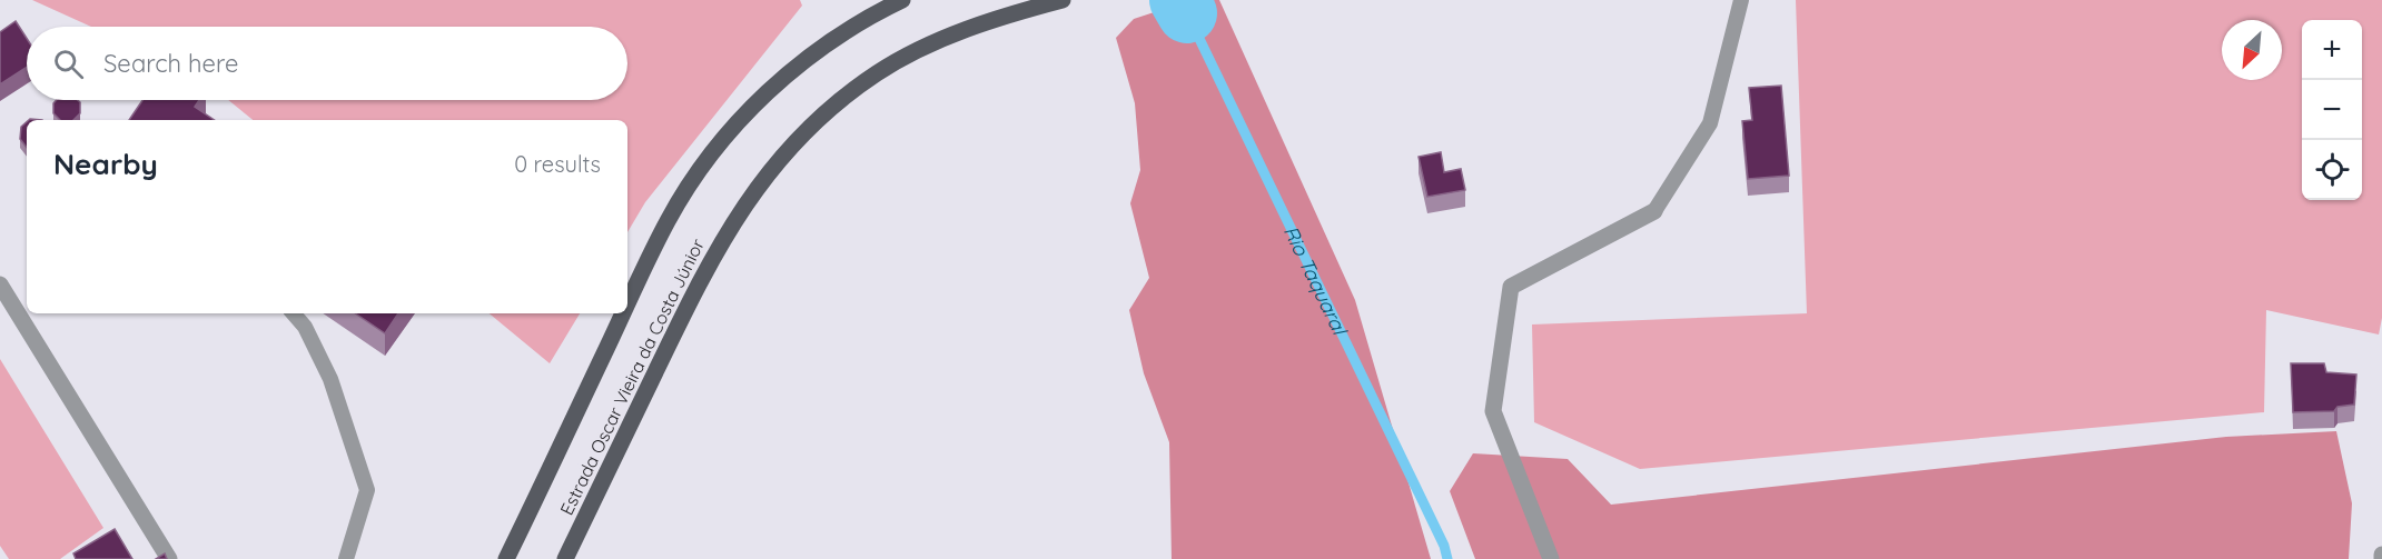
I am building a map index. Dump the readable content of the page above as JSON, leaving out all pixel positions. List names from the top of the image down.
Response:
{
  "streets": {
    "main road": ["Estrada Oscar Vieira da Costa Júnior"]
  },
  "water": ["Rio Taquaral"],
  "north": "bottom left",
  "page": {
    "map_buttons": ["+", "−"],
    "search": "Search here",
    "heading": ["Nearby", "0 results"]
  }
}
